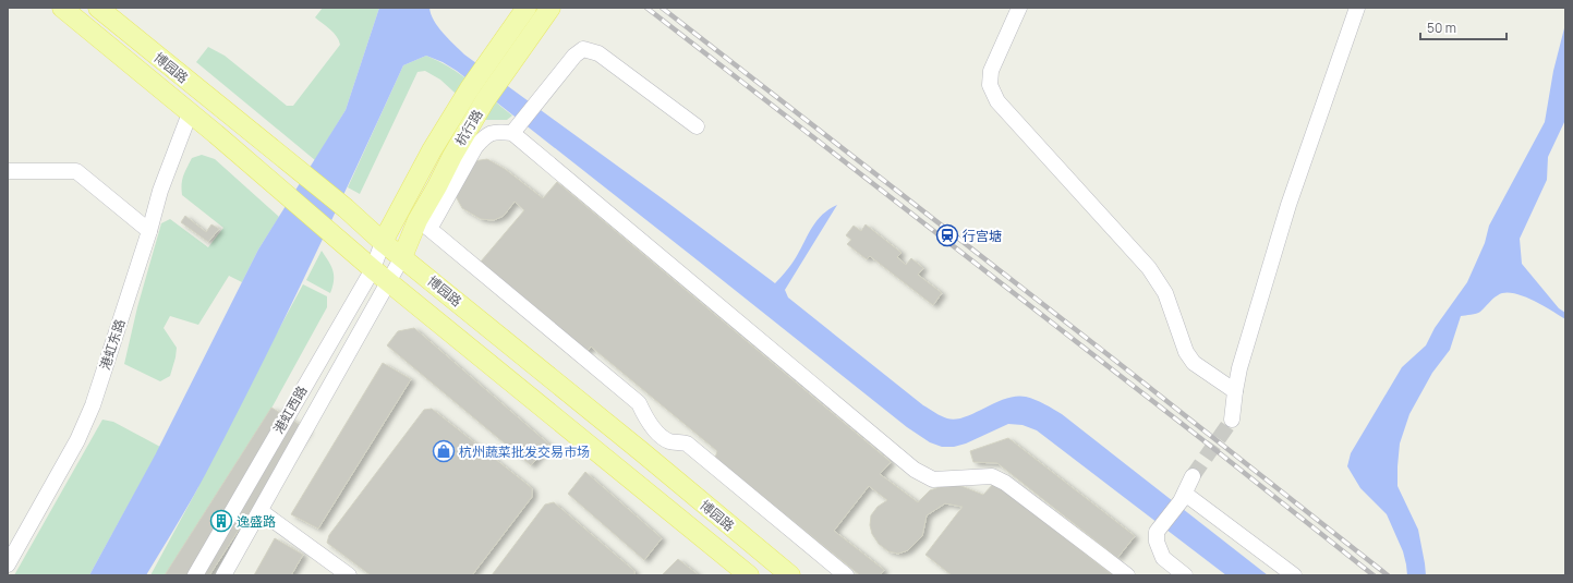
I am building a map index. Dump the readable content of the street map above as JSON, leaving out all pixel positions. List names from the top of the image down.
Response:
{
  "streets": {
    "main road": ["博园路", "杭行路"],
    "street": ["港虹东路", "港虹西路"]
  },
  "crossings": [
    ["博园路", "杭行路"],
    ["博园路", "港虹东路"],
    ["博园路", "港虹西路"],
    ["杭行路", "港虹西路"]
  ],
  "places": {
    "station": ["行宫塘"],
    "shop": ["杭州蔬菜批发交易市场"],
    "building": ["逸盛路"]
  },
  "scale_bar": "50 m"
}
